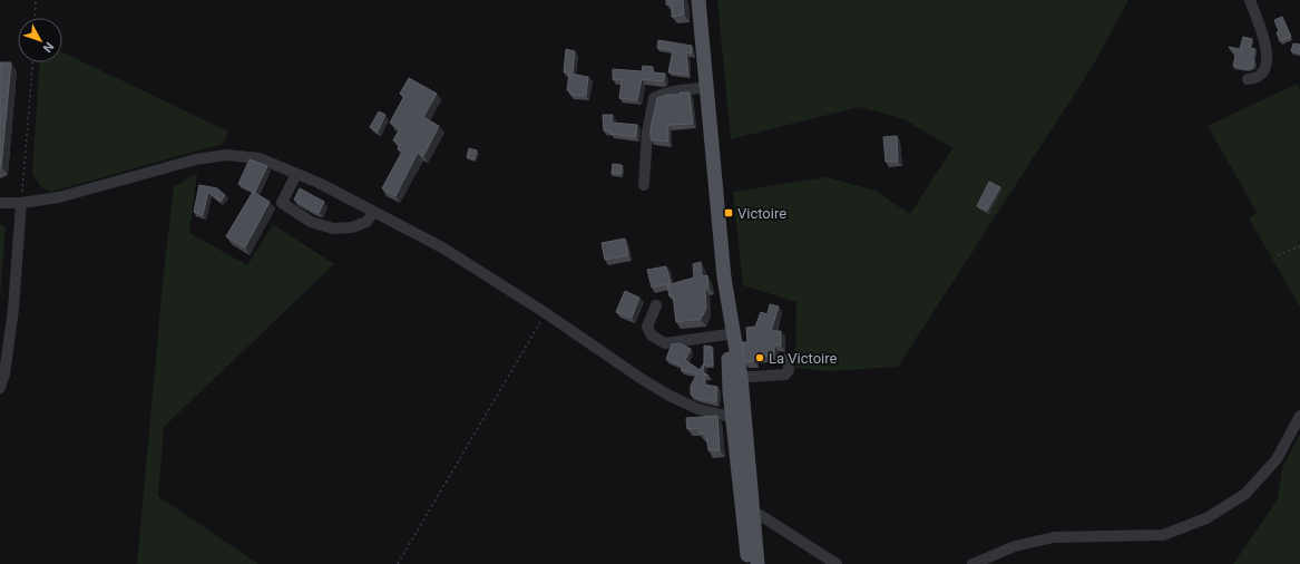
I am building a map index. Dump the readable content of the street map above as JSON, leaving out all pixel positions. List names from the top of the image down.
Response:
{
  "places": {
    "transit": ["Victoire"],
    "other": ["La Victoire"]
  },
  "north": "bottom right"
}
